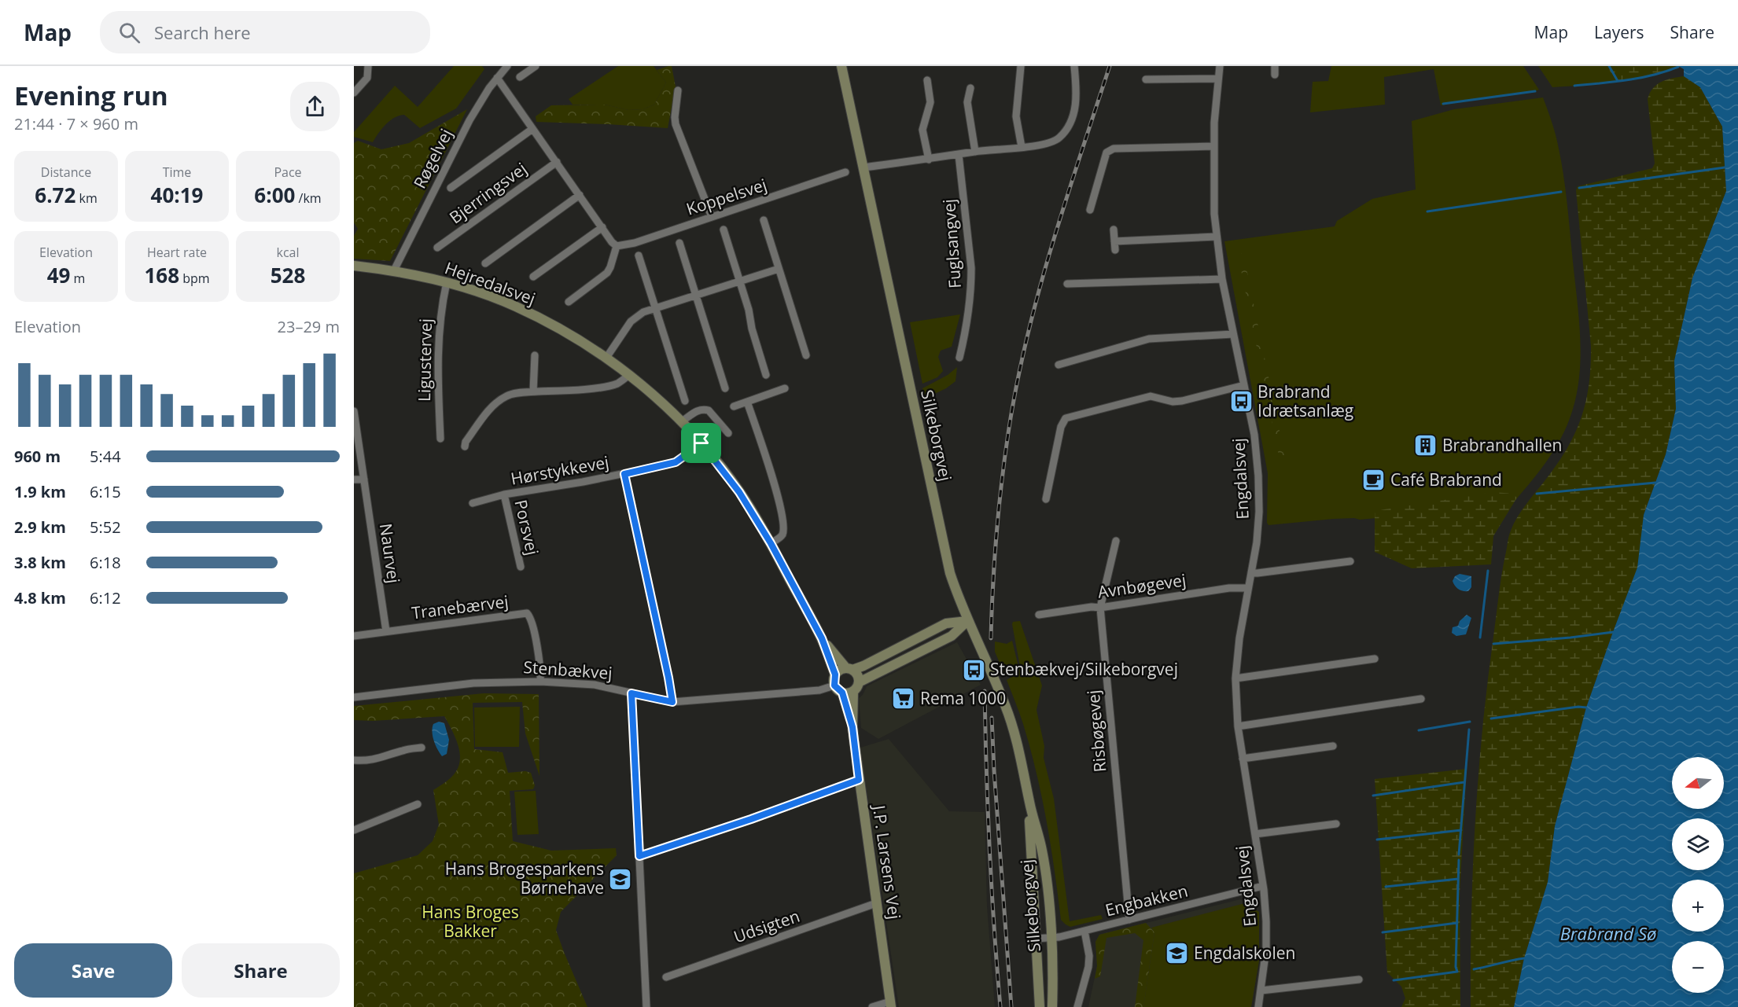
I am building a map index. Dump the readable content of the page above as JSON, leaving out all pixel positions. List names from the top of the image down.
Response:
{
  "streets": {
    "street": [
      "Røgelvej",
      "Bjerringsvej",
      "Koppelsvej",
      "Fuglsangvej",
      "Hejredalsvej",
      "Ligustervej",
      "Silkeborgvej",
      "Hørstykkevej",
      "Engdalsvej",
      "Porsvej",
      "Naurvej",
      "Avnbøgevej",
      "Tranebærvej",
      "Stenbækvej",
      "Risbøgevej",
      "J.P. Larsens Vej",
      "Engbakken",
      "Udsigten"
    ]
  },
  "crossings": [
    ["Røgelvej", "Hejredalsvej"],
    ["Hejredalsvej", "Ligustervej"],
    ["Hejredalsvej", "Hørstykkevej"],
    ["Hejredalsvej", "Stenbækvej"],
    ["Hejredalsvej", "J.P. Larsens Vej"],
    ["Silkeborgvej", "Engbakken"],
    ["Hørstykkevej", "Porsvej"],
    ["Engdalsvej", "Avnbøgevej"],
    ["Engdalsvej", "Engbakken"],
    ["Naurvej", "Tranebærvej"],
    ["Avnbøgevej", "Risbøgevej"],
    ["Tranebærvej", "Stenbækvej"],
    ["Stenbækvej", "J.P. Larsens Vej"],
    ["Risbøgevej", "Engbakken"],
    ["J.P. Larsens Vej", "Udsigten"]
  ],
  "water": ["Brabrand Sø"],
  "parks": ["Hans Broges Bakker"],
  "places": {
    "bus stop": ["Brabrand Idrætsanlæg", "Stenbækvej/Silkeborgvej"],
    "building": ["Brabrandhallen"],
    "cafe": ["Café Brabrand"],
    "supermarket": ["Rema 1000"],
    "school or university": ["Hans Brogesparkens Børnehave", "Engdalskolen"]
  },
  "north": "left",
  "page": {
    "header": "Map",
    "search": "Search here",
    "nav": ["Map", "Layers", "Share"],
    "heading": ["Evening run", "21:44 · 7 × 960 m"],
    "stats": [
      ["Distance", "6.72 km"],
      ["Time", "40:19"],
      ["Pace", "6:00 /km"],
      ["Elevation", "49 m"],
      ["Heart rate", "168 bpm"],
      ["kcal", "528"]
    ],
    "chart": ["Elevation", "23–29 m"],
    "list": [
      {
        "name": "960 m",
        "note": "5:44"
      },
      {
        "name": "1.9 km",
        "note": "6:15"
      },
      {
        "name": "2.9 km",
        "note": "5:52"
      },
      {
        "name": "3.8 km",
        "note": "6:18"
      },
      {
        "name": "4.8 km",
        "note": "6:12"
      }
    ],
    "map_buttons": ["+", "−"],
    "buttons": ["Save", "Share"]
  }
}
